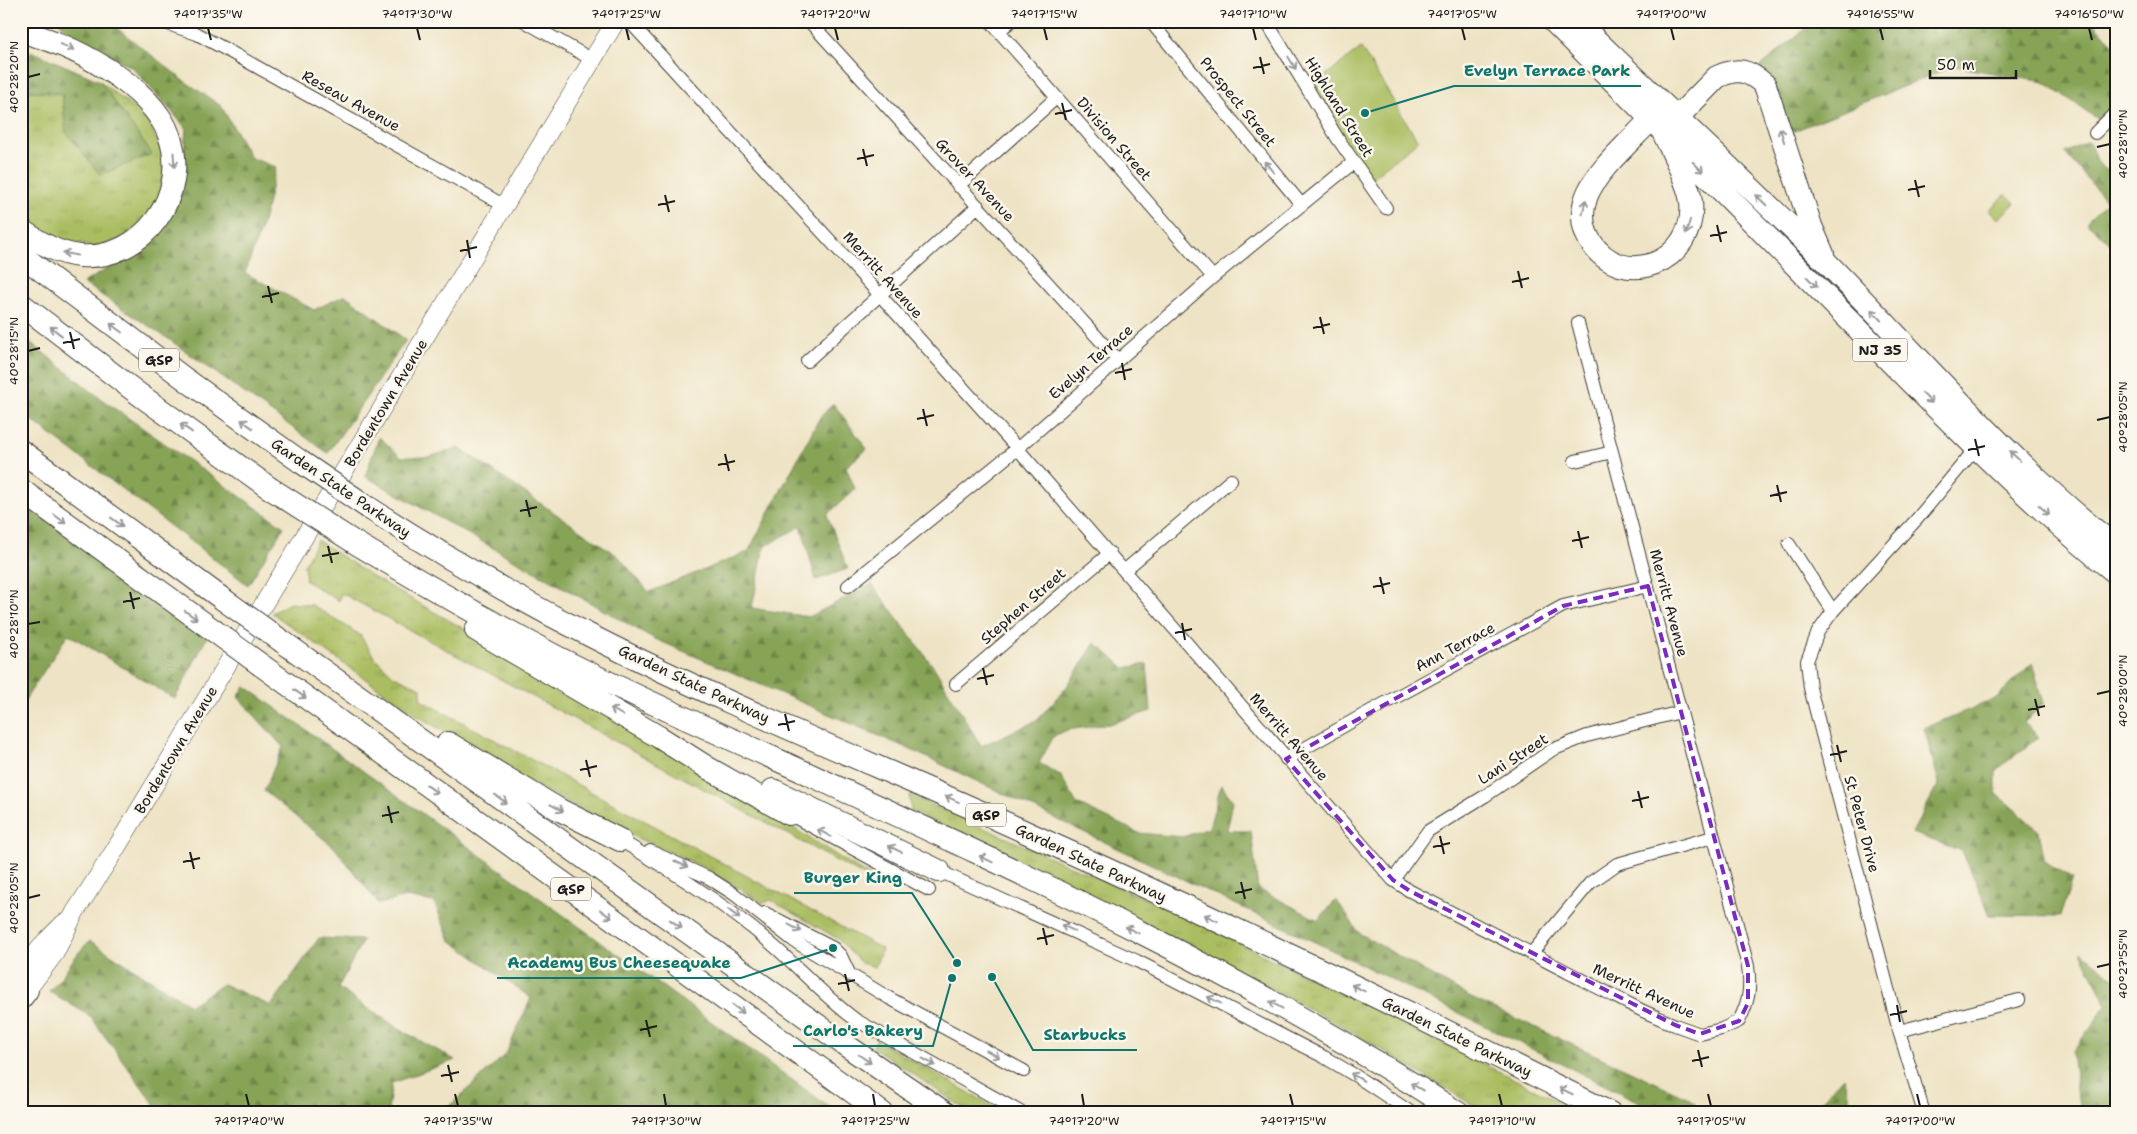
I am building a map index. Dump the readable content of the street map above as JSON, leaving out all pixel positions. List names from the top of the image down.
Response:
{
  "streets": {
    "highway": ["NJ 35", "GSP", "Garden State Parkway"],
    "street": [
      "Reseau Avenue",
      "Prospect Street",
      "Highland Street",
      "Division Street",
      "Grover Avenue",
      "Merritt Avenue",
      "Evelyn Terrace",
      "Bordentown Avenue",
      "Stephen Street",
      "Ann Terrace",
      "Lani Street",
      "St Peter Drive"
    ]
  },
  "crossings": [
    ["Reseau Avenue", "Bordentown Avenue"],
    ["Prospect Street", "Evelyn Terrace"],
    ["Highland Street", "Evelyn Terrace"],
    ["Division Street", "Evelyn Terrace"],
    ["Grover Avenue", "Evelyn Terrace"],
    ["Merritt Avenue", "Evelyn Terrace"],
    ["Merritt Avenue", "Stephen Street"],
    ["Merritt Avenue", "Ann Terrace"],
    ["Merritt Avenue", "Lani Street"],
    ["NJ 35", "St Peter Drive"]
  ],
  "one_way": ["Prospect Street", "Highland Street"],
  "places": [
    "Evelyn Terrace Park",
    "Academy Bus Cheesequake",
    "Burger King",
    "Starbucks",
    "Carlo's Bakery"
  ],
  "scale_bar": "50 m",
  "coordinates": [
    "74°17'35\"W",
    "74°17'30\"W",
    "74°17'25\"W",
    "74°17'20\"W",
    "74°17'15\"W",
    "74°17'10\"W",
    "74°17'05\"W",
    "74°17'00\"W",
    "74°16'55\"W",
    "74°16'50\"W",
    "40°28'20\"N",
    "40°28'10\"N",
    "40°28'15\"N",
    "40°28'05\"N",
    "40°28'00\"N",
    "40°27'55\"N",
    "74°17'40\"W"
  ]
}
